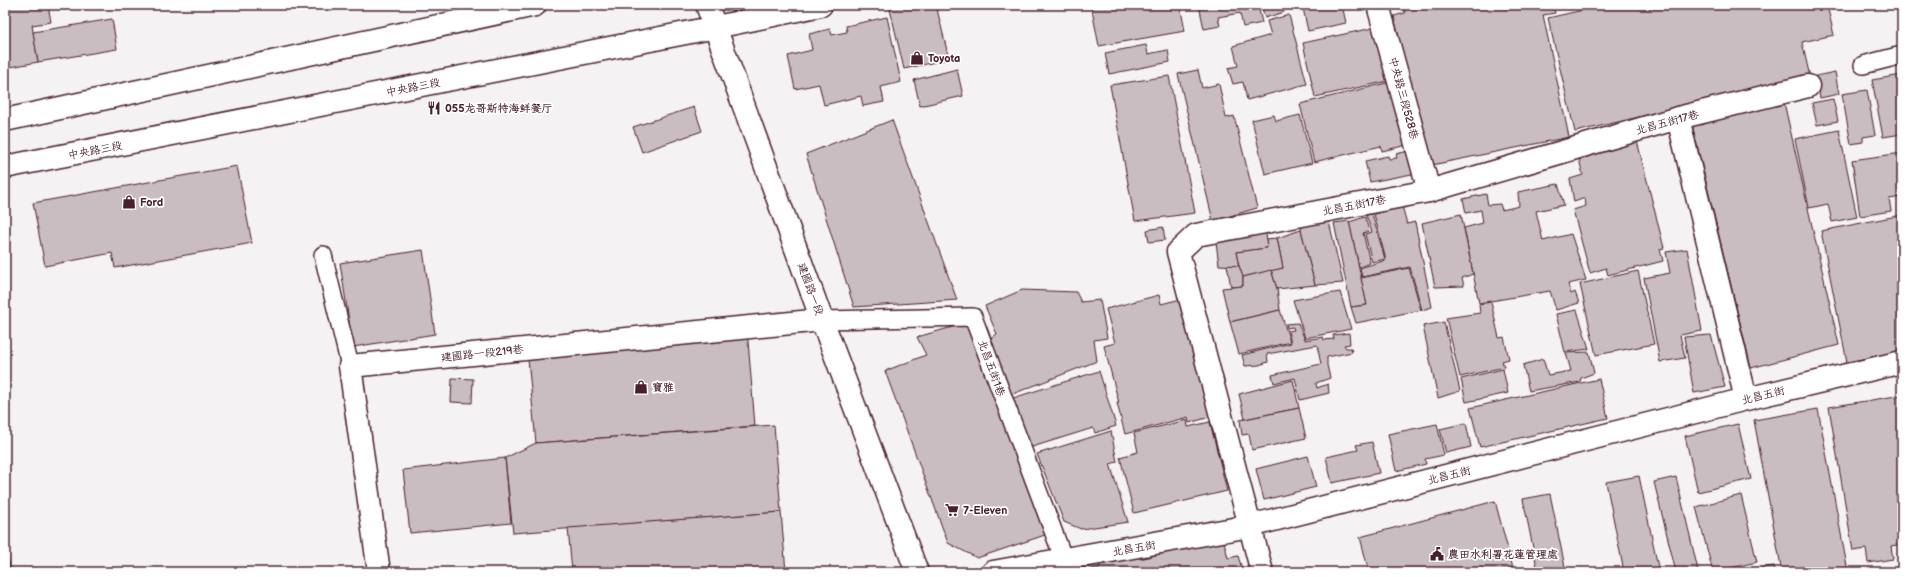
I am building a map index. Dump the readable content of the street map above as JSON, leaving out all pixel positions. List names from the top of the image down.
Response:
{
  "streets": {
    "street": [
      "中央路三段",
      "中央路三段528巷",
      "北昌五街17巷",
      "建國路一段",
      "建國路一段219巷",
      "北昌五街"
    ],
    "lane": ["北昌五街1巷"]
  },
  "crossings": [
    ["中央路三段", "建國路一段"],
    ["中央路三段528巷", "北昌五街17巷"],
    ["北昌五街17巷", "北昌五街"],
    ["建國路一段", "建國路一段219巷"],
    ["建國路一段", "北昌五街1巷"],
    ["建國路一段219巷", "北昌五街1巷"],
    ["北昌五街1巷", "北昌五街"]
  ],
  "places": {
    "shop": ["Toyota", "Ford", "寶雅"],
    "restaurant": ["055龙哥斯特海鲜餐厅"],
    "supermarket": ["7-Eleven"],
    "public building": ["農田水利署花蓮管理處"]
  }
}
